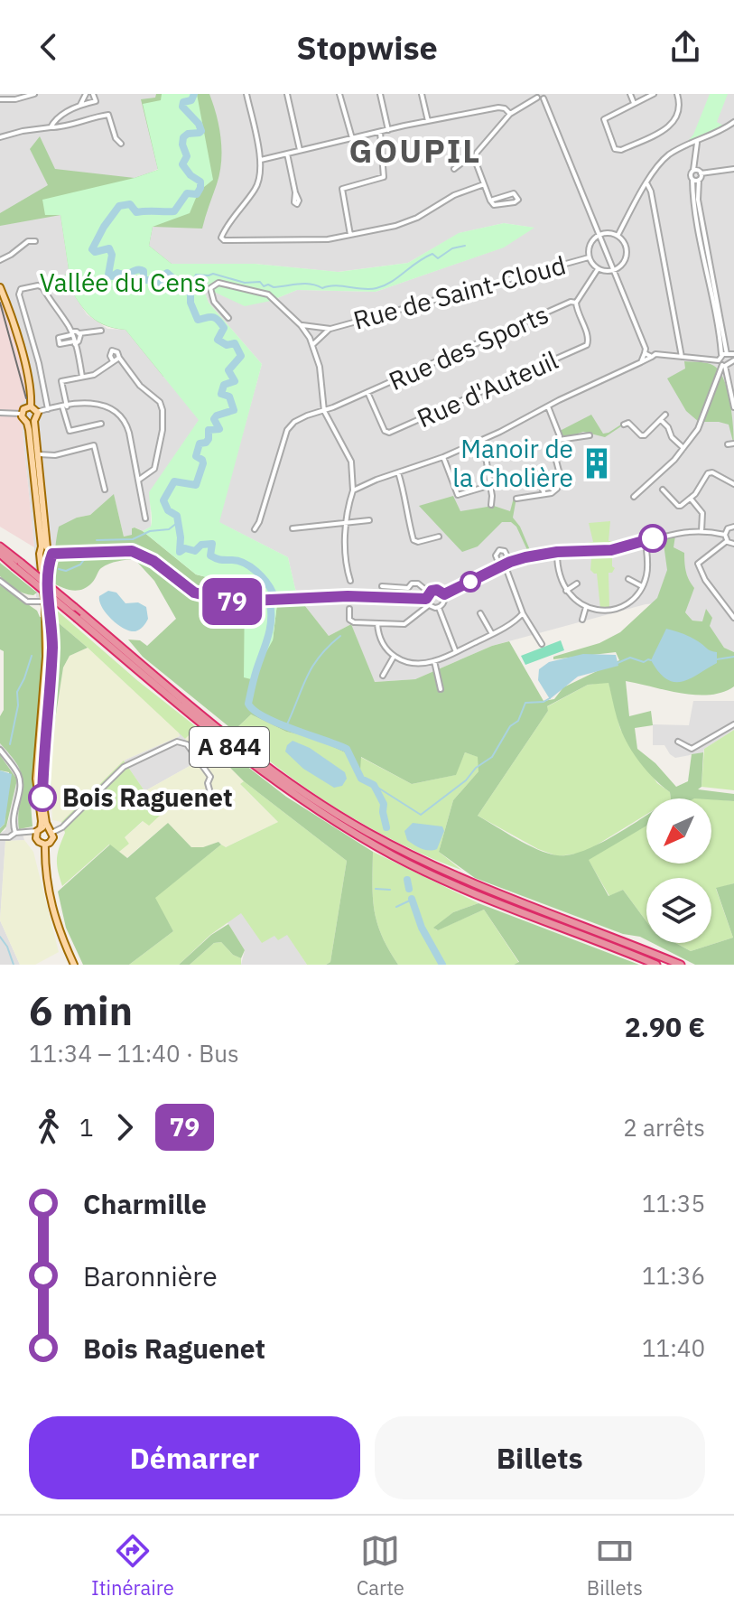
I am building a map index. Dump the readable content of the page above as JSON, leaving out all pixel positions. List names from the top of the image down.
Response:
{
  "streets": {
    "highway": ["A 844"],
    "street": ["Rue de Saint-Cloud", "Rue des Sports", "Rue d'Auteuil"]
  },
  "crossings": [
    ["Rue des Sports", "Rue d'Auteuil"]
  ],
  "districts": ["GOUPIL"],
  "parks": ["Vallée du Cens"],
  "places": {
    "building": ["Manoir de la Cholière"],
    "other": ["Bois Raguenet"]
  },
  "lines": ["bus line 79"],
  "north": "bottom left",
  "page": {
    "header": "Stopwise",
    "on_map": "79",
    "heading": ["6 min", "11:34 – 11:40 · Bus", "2.90 €"],
    "legs": ["1", "79", "2 arrêts"],
    "list": [
      {
        "name": "Charmille",
        "value": "11:35"
      },
      {
        "name": "Baronnière",
        "value": "11:36"
      },
      {
        "name": "Bois Raguenet",
        "value": "11:40"
      }
    ],
    "buttons": ["Démarrer", "Billets"],
    "tabs": ["Itinéraire", "Carte", "Billets"]
  }
}
